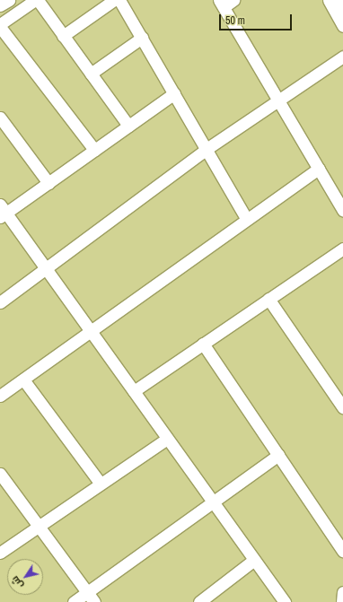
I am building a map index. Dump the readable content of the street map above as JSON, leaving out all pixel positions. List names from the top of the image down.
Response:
{
  "scale_bar": "50 m",
  "north": "bottom left"
}
